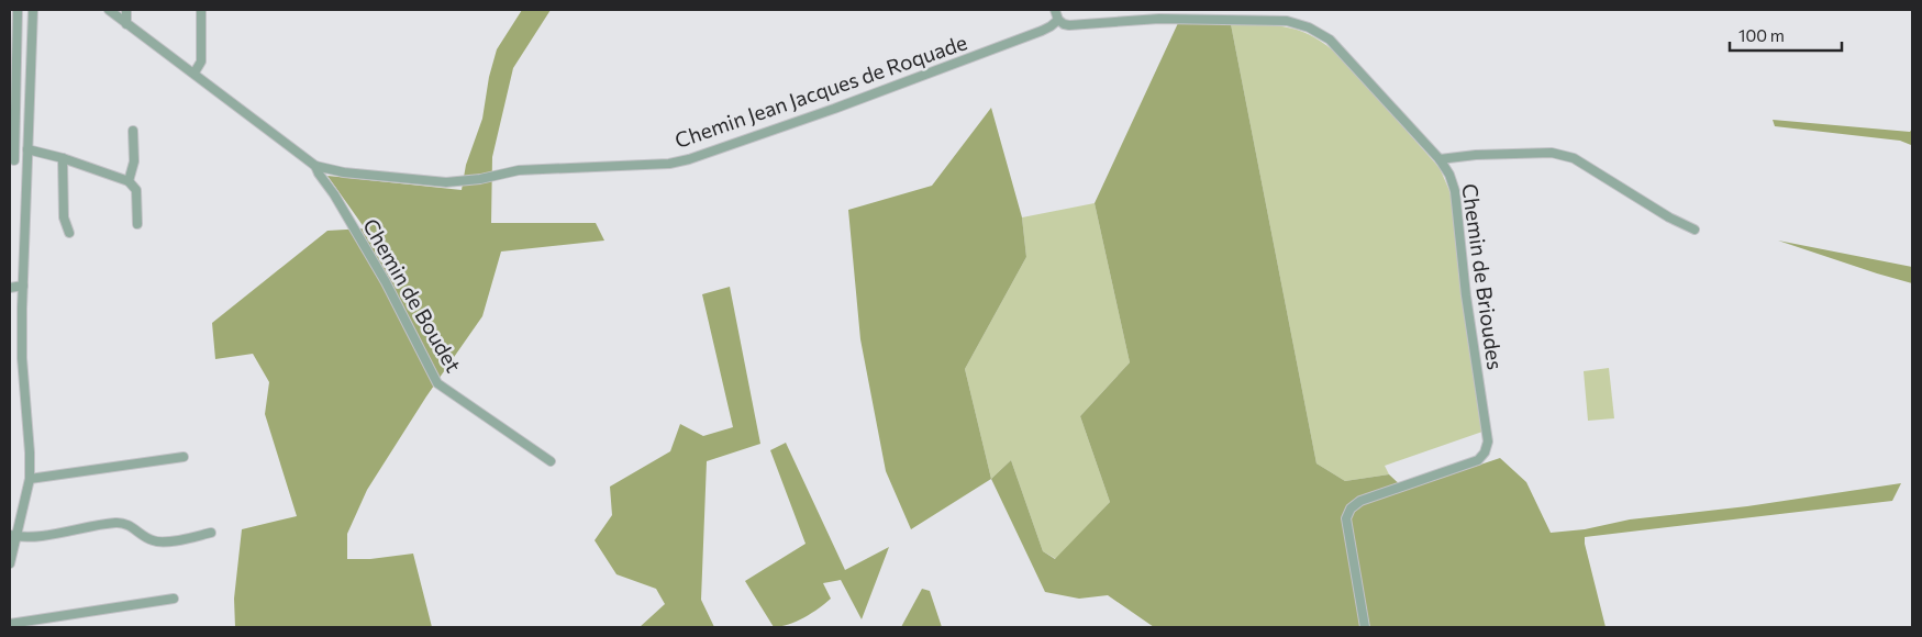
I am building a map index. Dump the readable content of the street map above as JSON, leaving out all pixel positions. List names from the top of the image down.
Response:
{
  "streets": {
    "street": ["Chemin Jean Jacques de Roquade", "Chemin de Brioudes", "Chemin de Boudet"]
  },
  "crossings": [
    ["Chemin Jean Jacques de Roquade", "Chemin de Brioudes"],
    ["Chemin Jean Jacques de Roquade", "Chemin de Boudet"]
  ],
  "scale_bar": "100 m"
}
